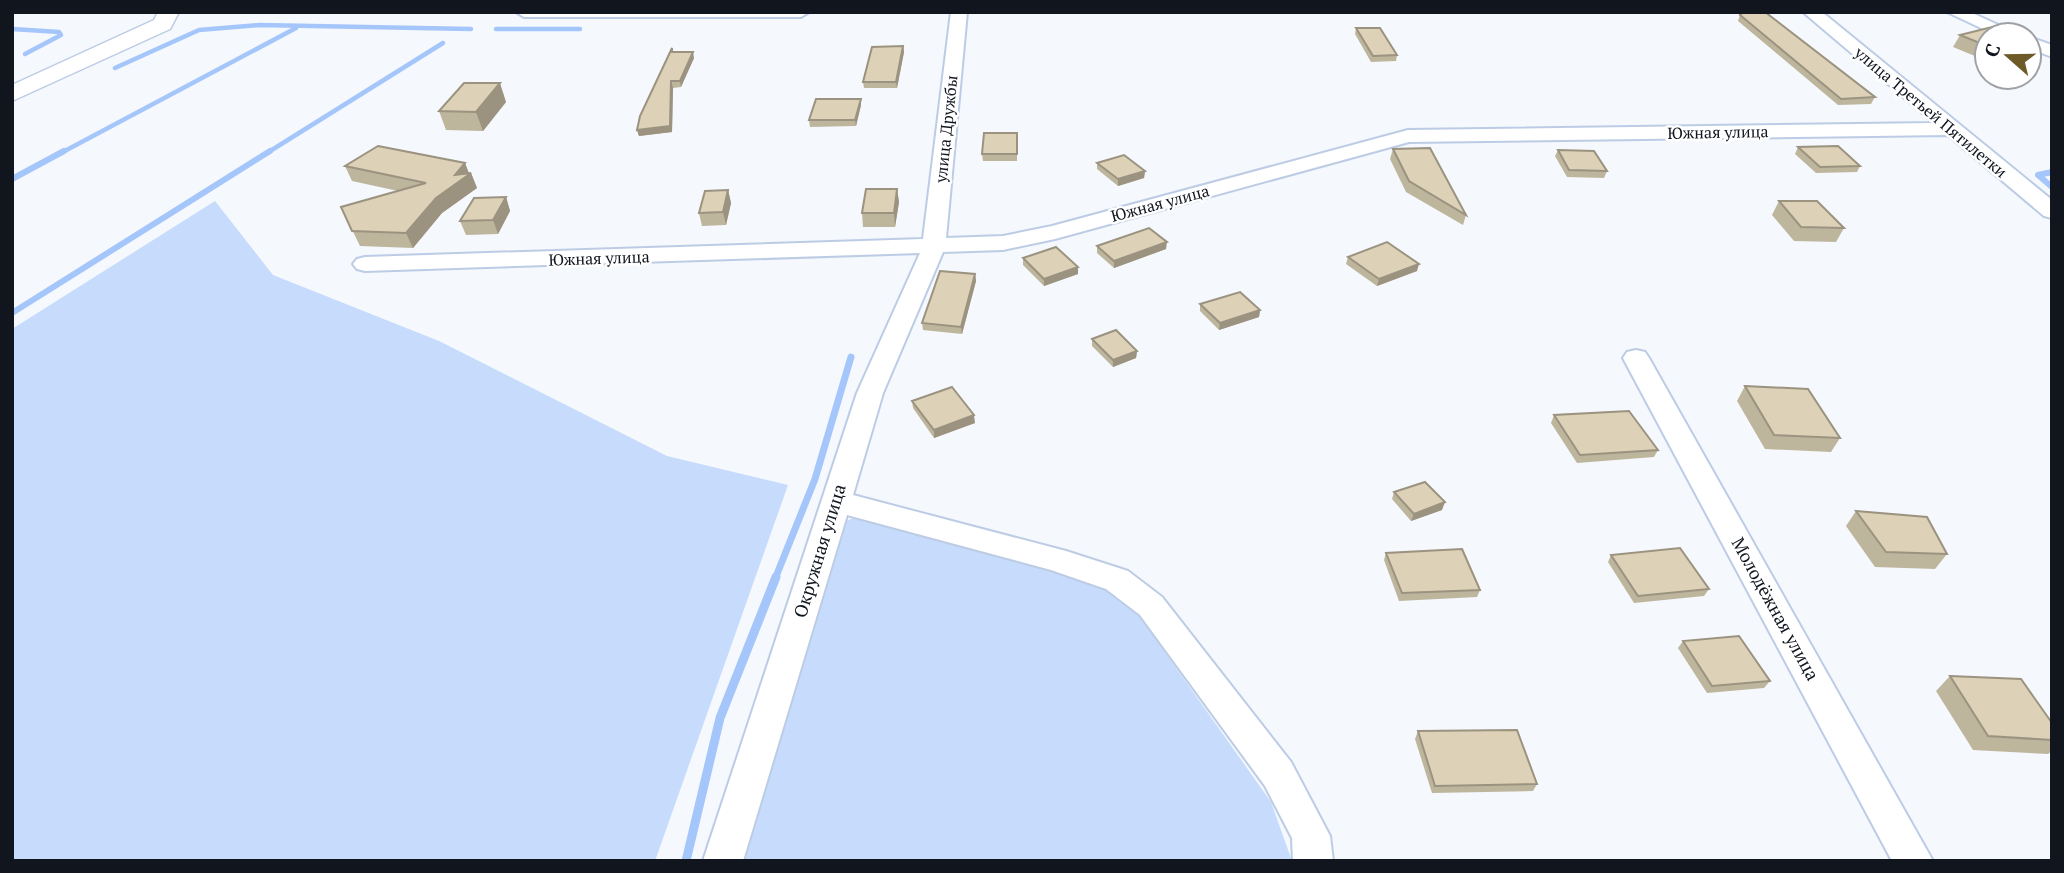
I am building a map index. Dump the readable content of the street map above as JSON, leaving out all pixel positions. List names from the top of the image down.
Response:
{
  "streets": {
    "street": [
      "улица Третьей Пятилетки",
      "улица Дружбы",
      "Южная улица",
      "Окружная улица",
      "Молодёжная улица"
    ]
  },
  "crossings": [
    ["улица Третьей Пятилетки", "Южная улица"],
    ["улица Дружбы", "Южная улица"],
    ["улица Дружбы", "Окружная улица"],
    ["Южная улица", "Окружная улица"]
  ],
  "north": "left"
}
